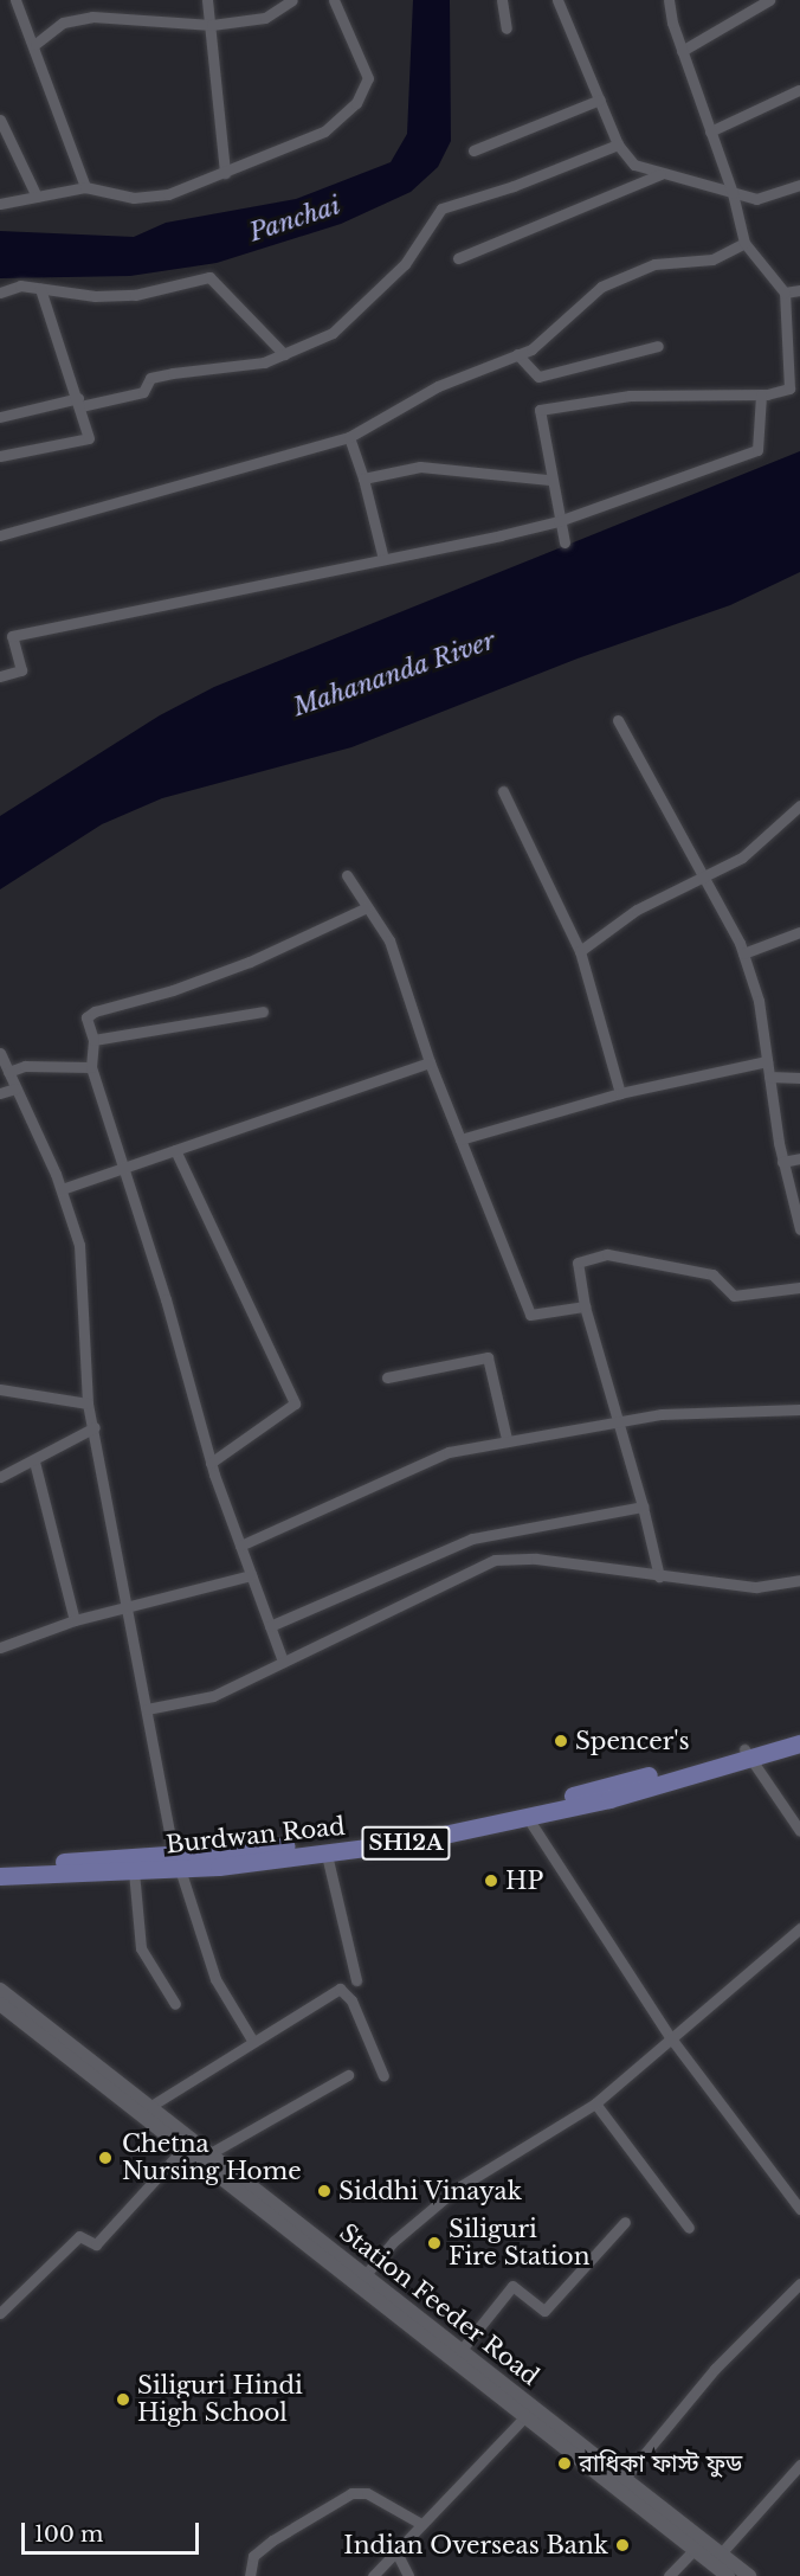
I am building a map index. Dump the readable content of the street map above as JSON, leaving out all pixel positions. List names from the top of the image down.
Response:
{
  "streets": {
    "main road": ["Burdwan Road", "SH12A"],
    "street": ["Station Feeder Road"]
  },
  "water": ["Panchai", "Mahananda River"],
  "places": [
    "Spencer's",
    "HP",
    "Chetna Nursing Home",
    "Siddhi Vinayak",
    "Siliguri Fire Station",
    "Siliguri Hindi High School",
    "রাধিকা ফাস্ট ফুড",
    "Indian Overseas Bank"
  ],
  "scale_bar": "100 m"
}
